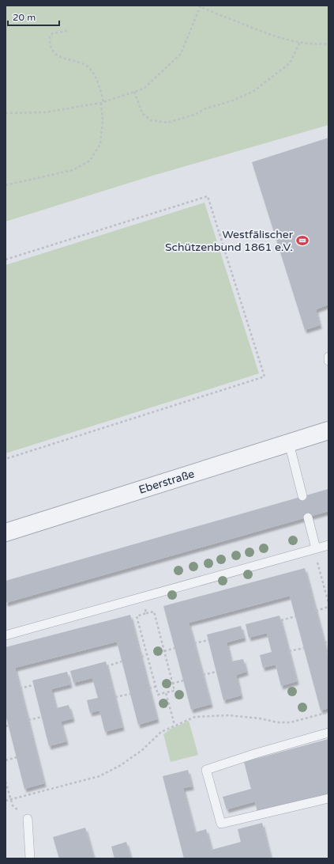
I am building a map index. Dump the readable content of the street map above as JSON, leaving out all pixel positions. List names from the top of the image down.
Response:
{
  "streets": {
    "street": ["Eberstraße"]
  },
  "places": {
    "sports": ["Westfälischer Schützenbund 1861 e.V."]
  },
  "scale_bar": "20 m"
}
